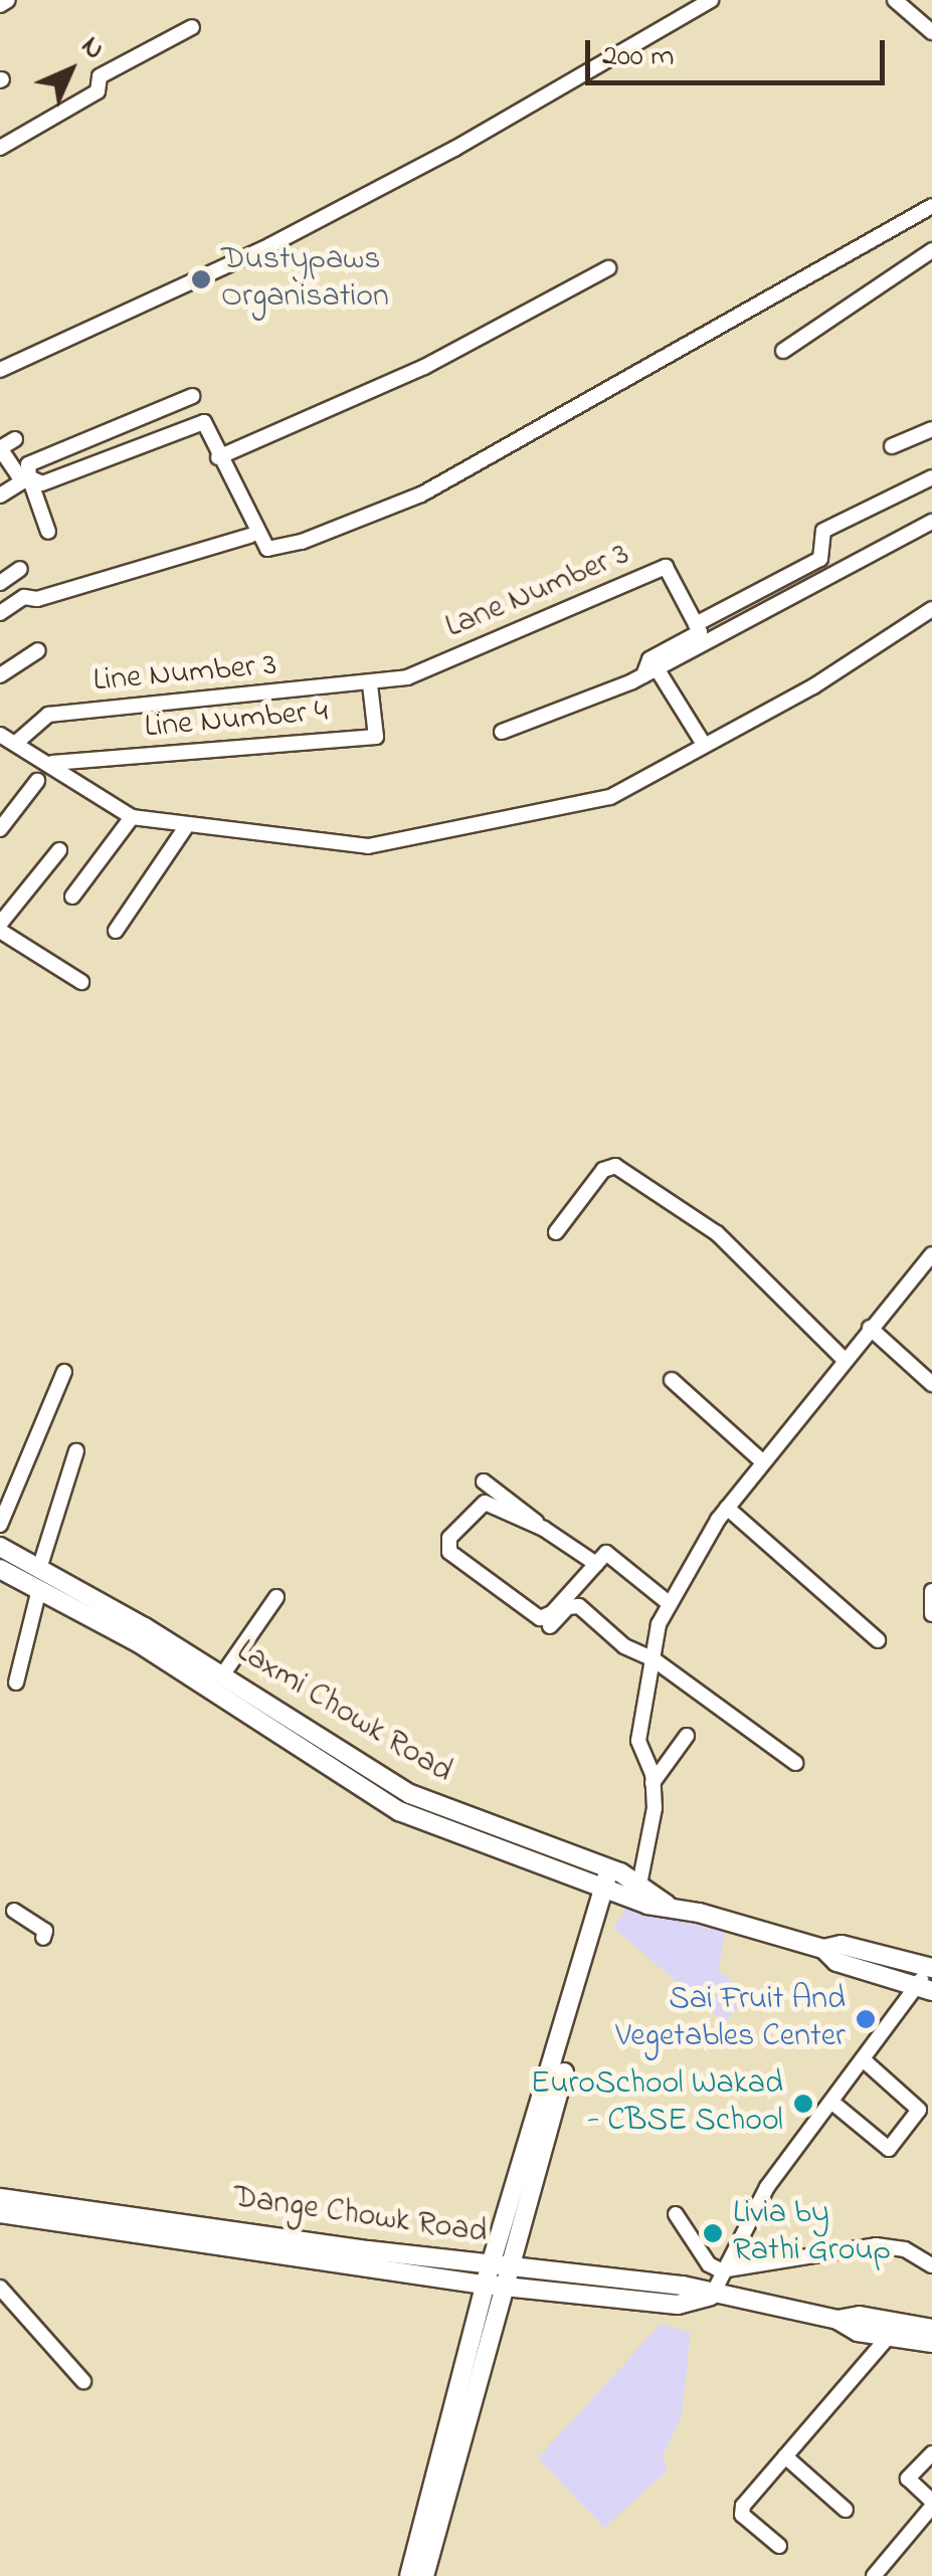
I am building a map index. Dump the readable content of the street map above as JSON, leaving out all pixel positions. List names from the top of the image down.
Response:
{
  "streets": {
    "main road": ["Laxmi Chowk Road", "Dange Chowk Road"],
    "street": ["Lane Number 3", "Line Number 3", "Line Number 4"]
  },
  "crossings": [
    ["Lane Number 3", "Line Number 3"],
    ["Lane Number 3", "Line Number 4"],
    ["Line Number 3", "Line Number 4"]
  ],
  "places": [
    "Dustypaws Organisation",
    "Sai Fruit And Vegetables Center",
    "EuroSchool Wakad - CBSE School",
    "Livia by Rathi Group"
  ],
  "scale_bar": "200 m",
  "north": "top right"
}
